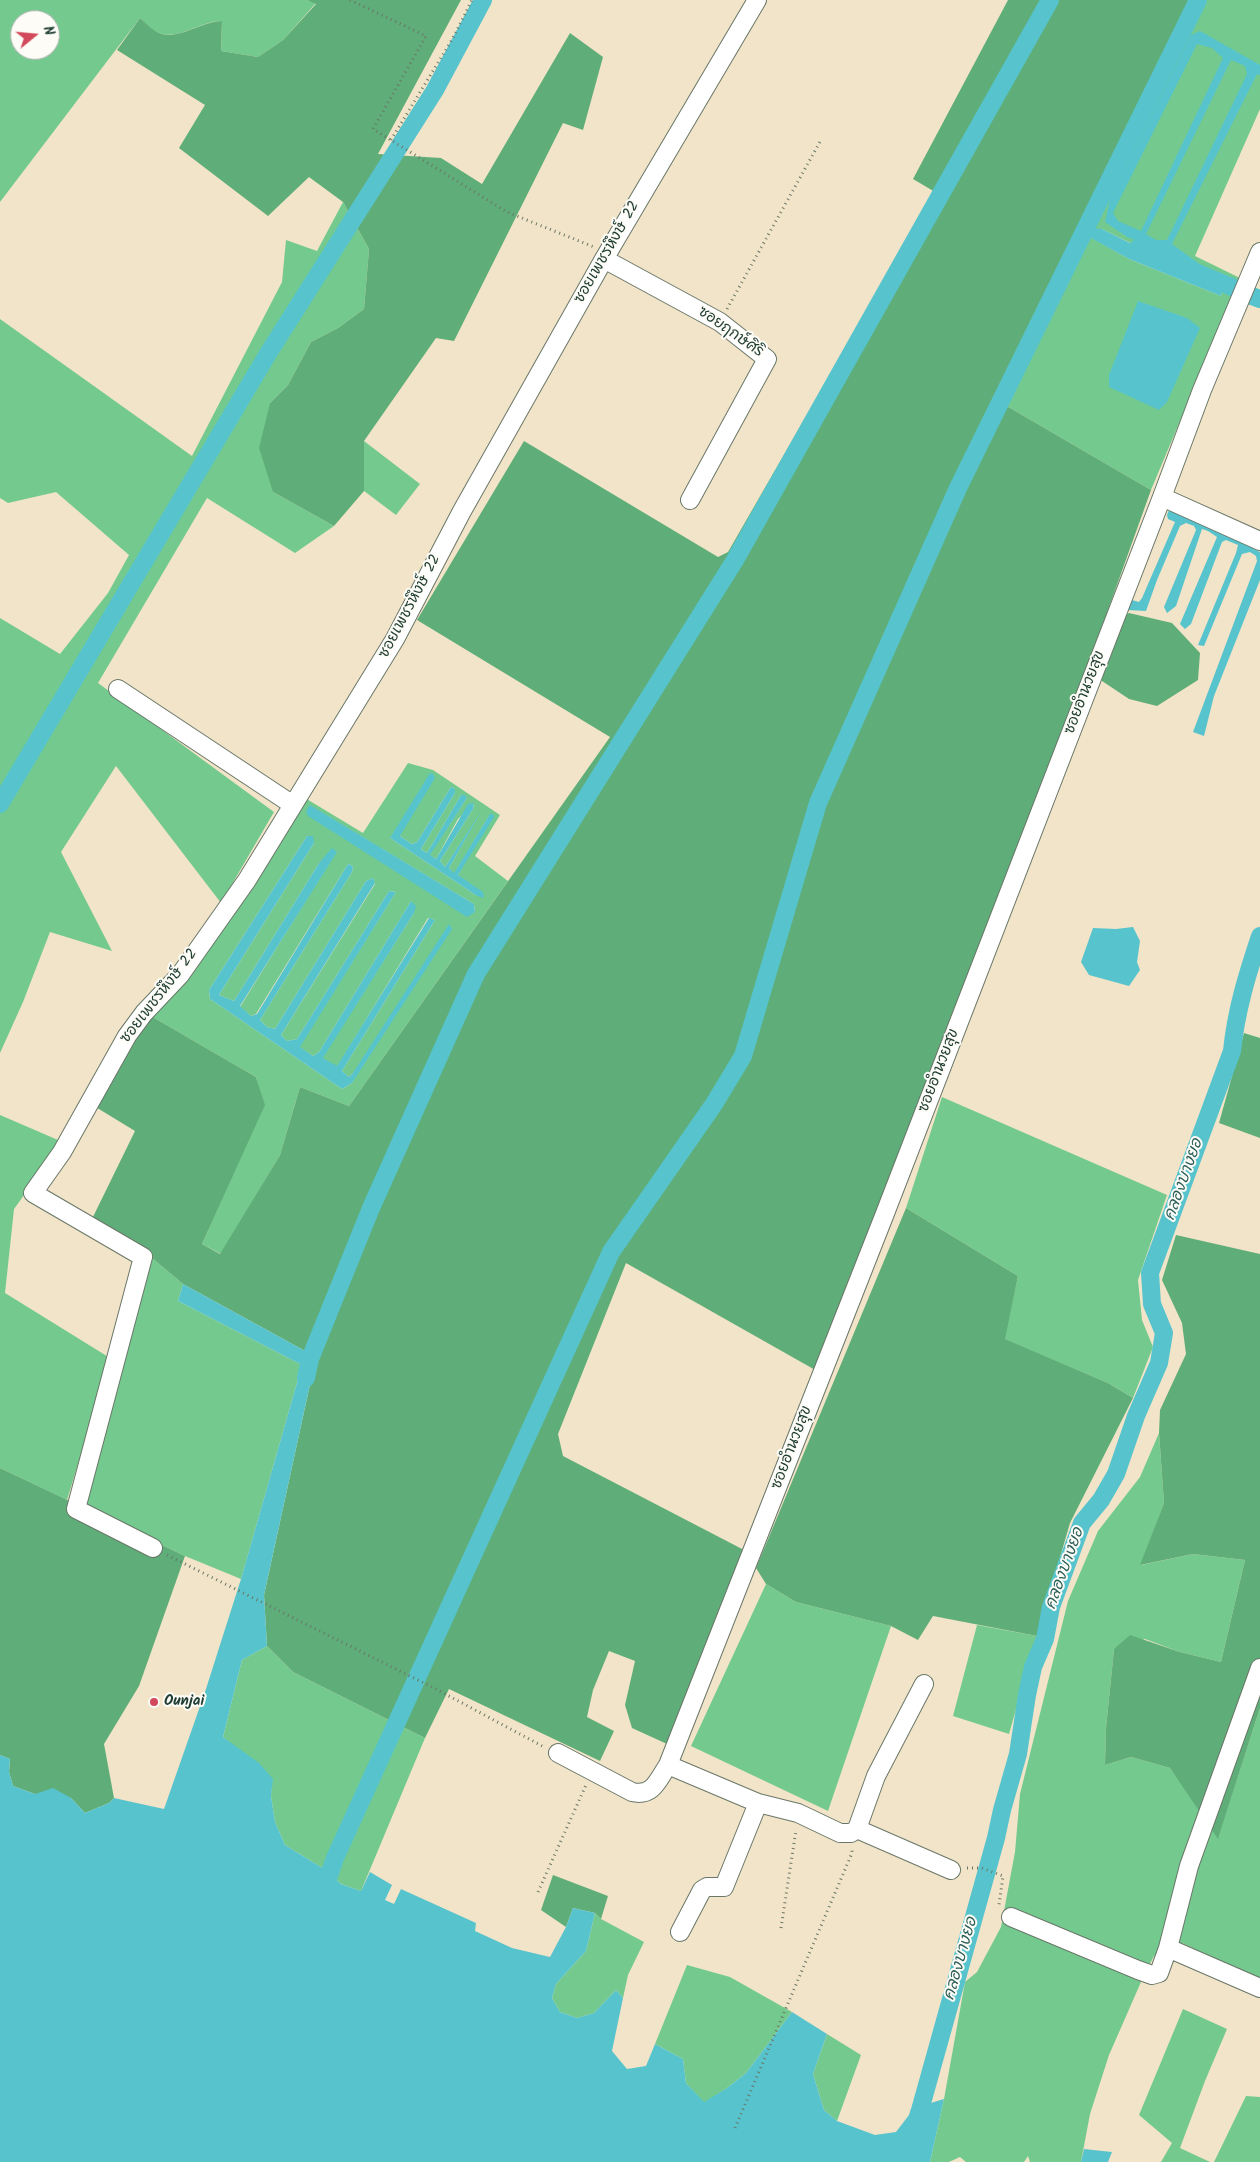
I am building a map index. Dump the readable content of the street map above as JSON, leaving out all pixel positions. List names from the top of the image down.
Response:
{
  "streets": {
    "street": ["ซอยเพชรหึงษ์ 22", "ซอยฤกษ์ศิริ", "ซอยอำนวยสุข"]
  },
  "crossings": [
    ["ซอยเพชรหึงษ์ 22", "ซอยฤกษ์ศิริ"]
  ],
  "water": ["คลองบางยอ"],
  "places": ["Ounjai"],
  "north": "right"
}
